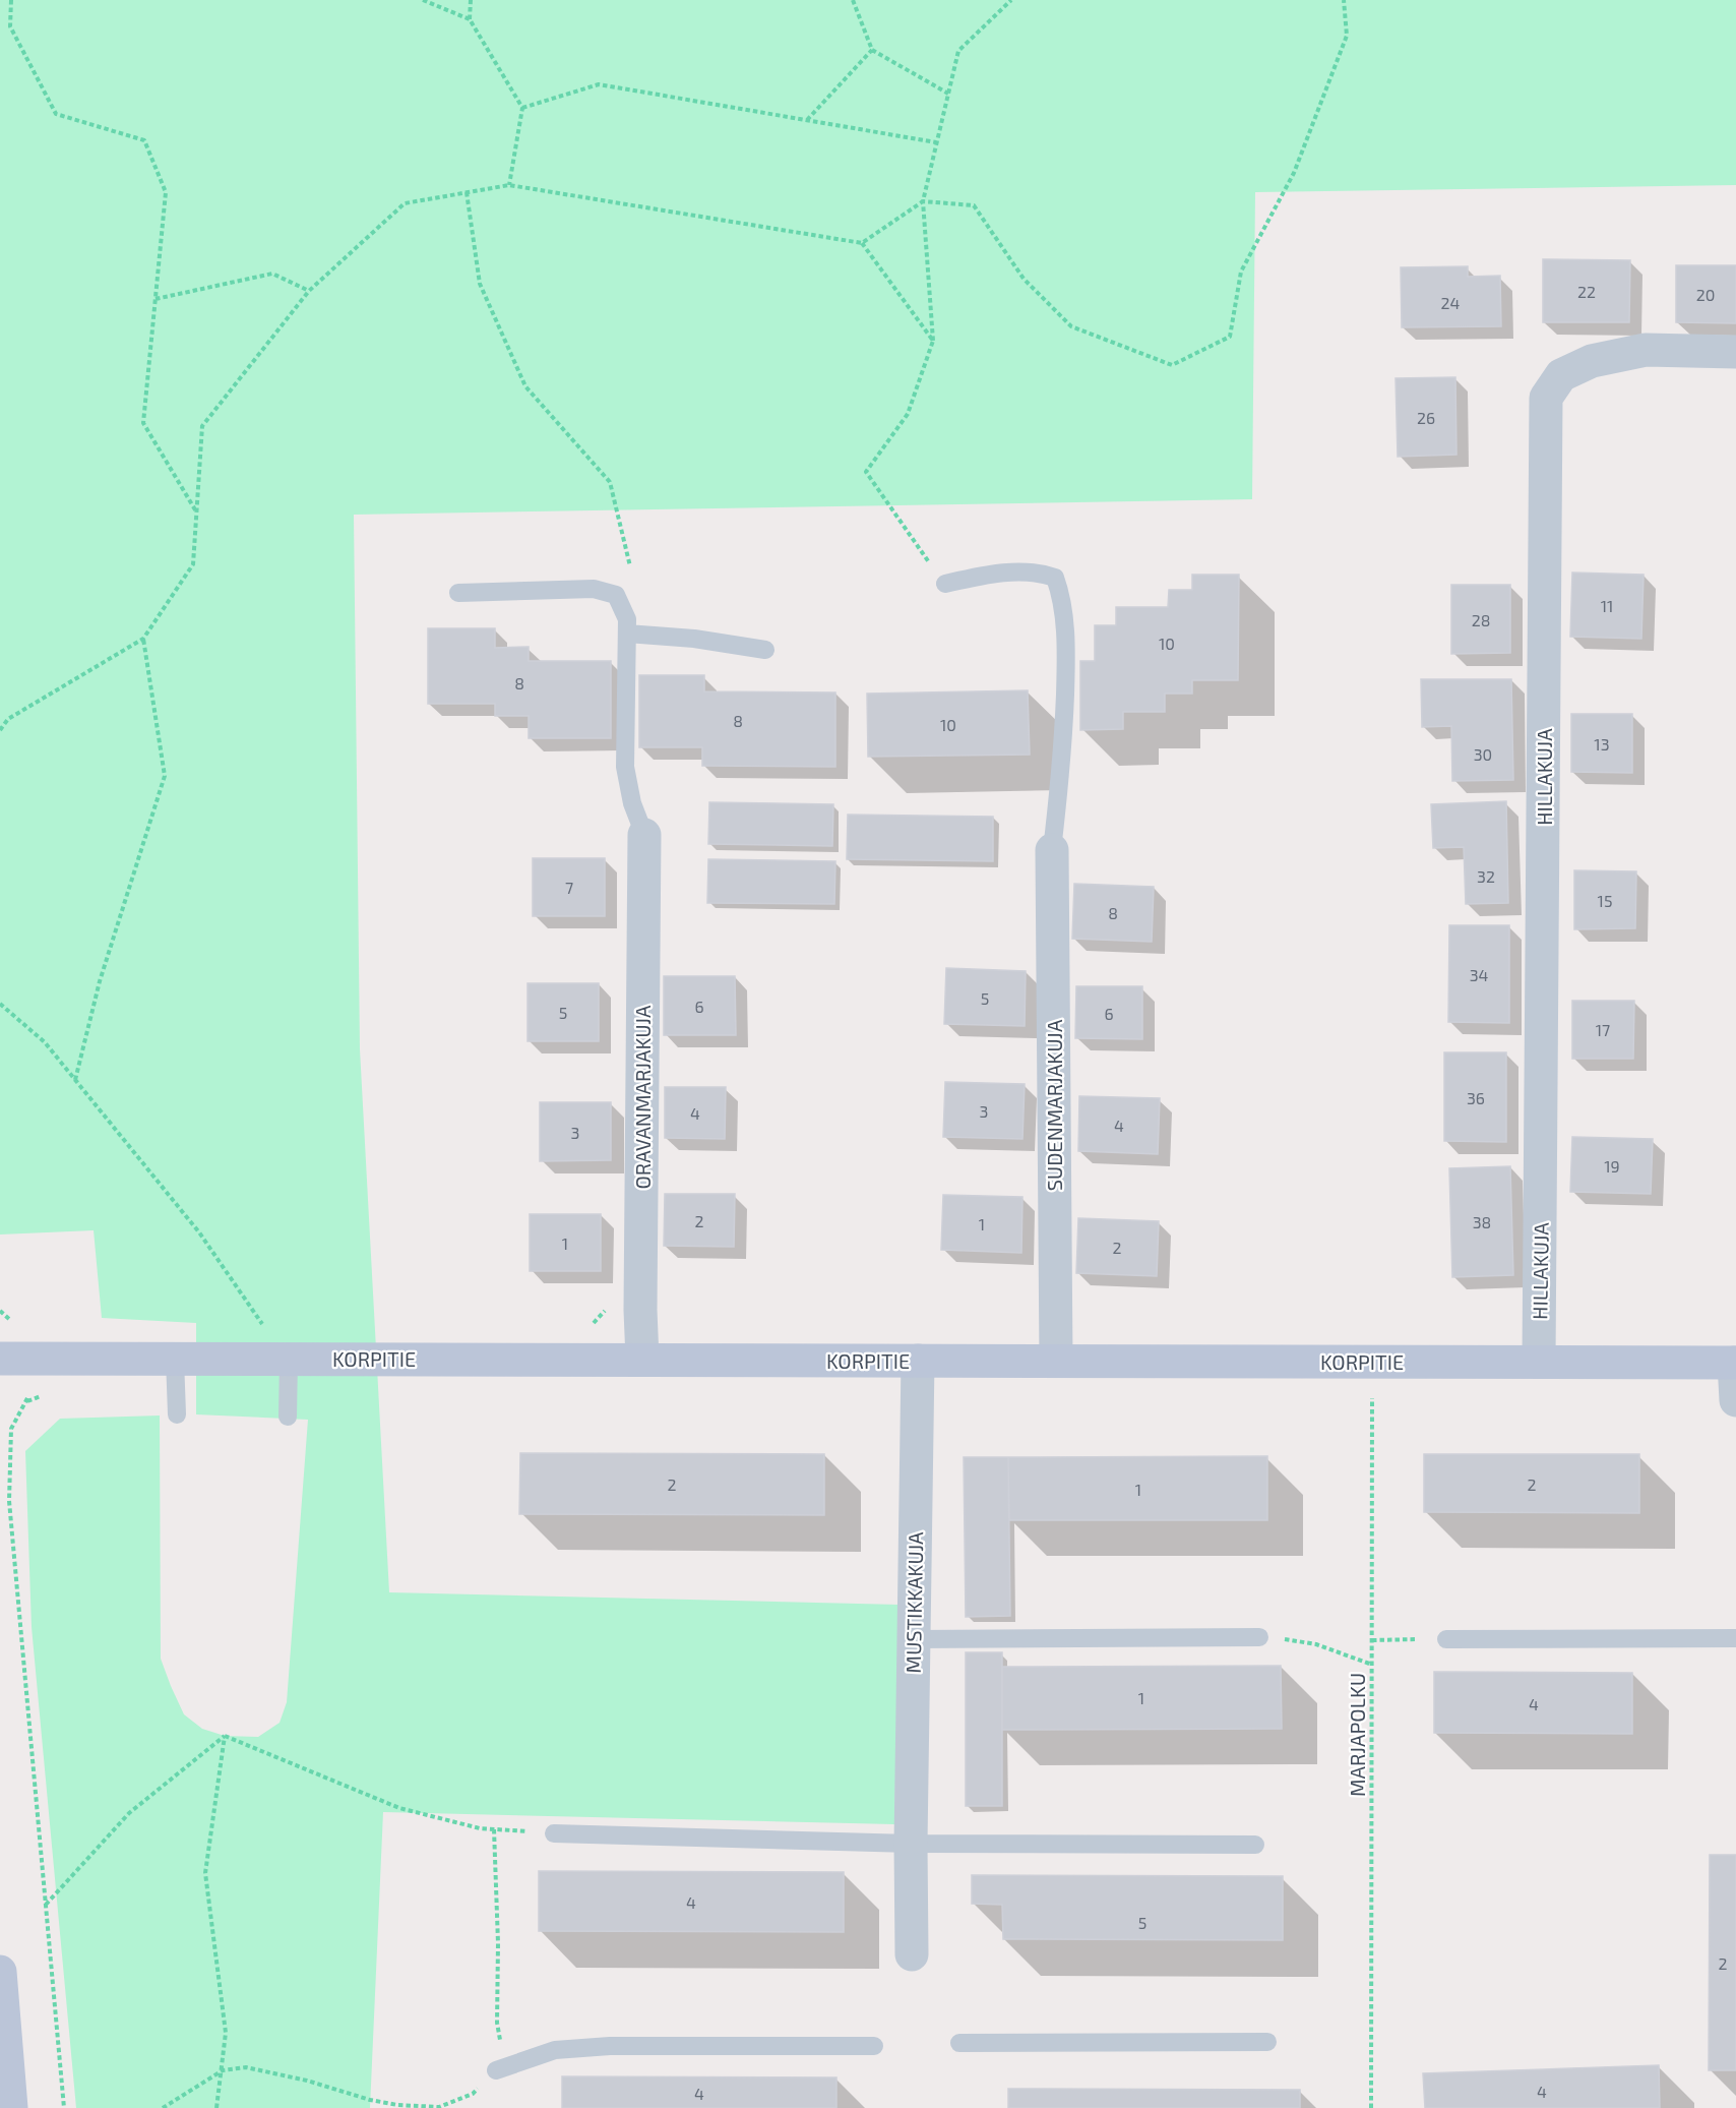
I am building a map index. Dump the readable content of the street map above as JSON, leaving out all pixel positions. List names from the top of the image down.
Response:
{
  "streets": {
    "street": [
      "HILLAKUJA",
      "ORAVANMARJAKUJA",
      "SUDENMARJAKUJA",
      "KORPITIE",
      "MUSTIKKAKUJA"
    ],
    "path": ["MARJAPOLKU"]
  },
  "crossings": [
    ["HILLAKUJA", "KORPITIE"],
    ["ORAVANMARJAKUJA", "KORPITIE"],
    ["SUDENMARJAKUJA", "KORPITIE"],
    ["KORPITIE", "MUSTIKKAKUJA"],
    ["KORPITIE", "MARJAPOLKU"]
  ],
  "house_numbers": [
    "22",
    "20",
    "24",
    "26",
    "11",
    "28",
    "10",
    "8",
    "8",
    "10",
    "13",
    "30",
    "32",
    "7",
    "15",
    "8",
    "34",
    "5",
    "6",
    "5",
    "6",
    "17",
    "36",
    "3",
    "4",
    "4",
    "3",
    "19",
    "2",
    "38",
    "1",
    "1",
    "2",
    "2",
    "2",
    "1",
    "1",
    "4",
    "4",
    "5",
    "2",
    "4",
    "4"
  ]
}
